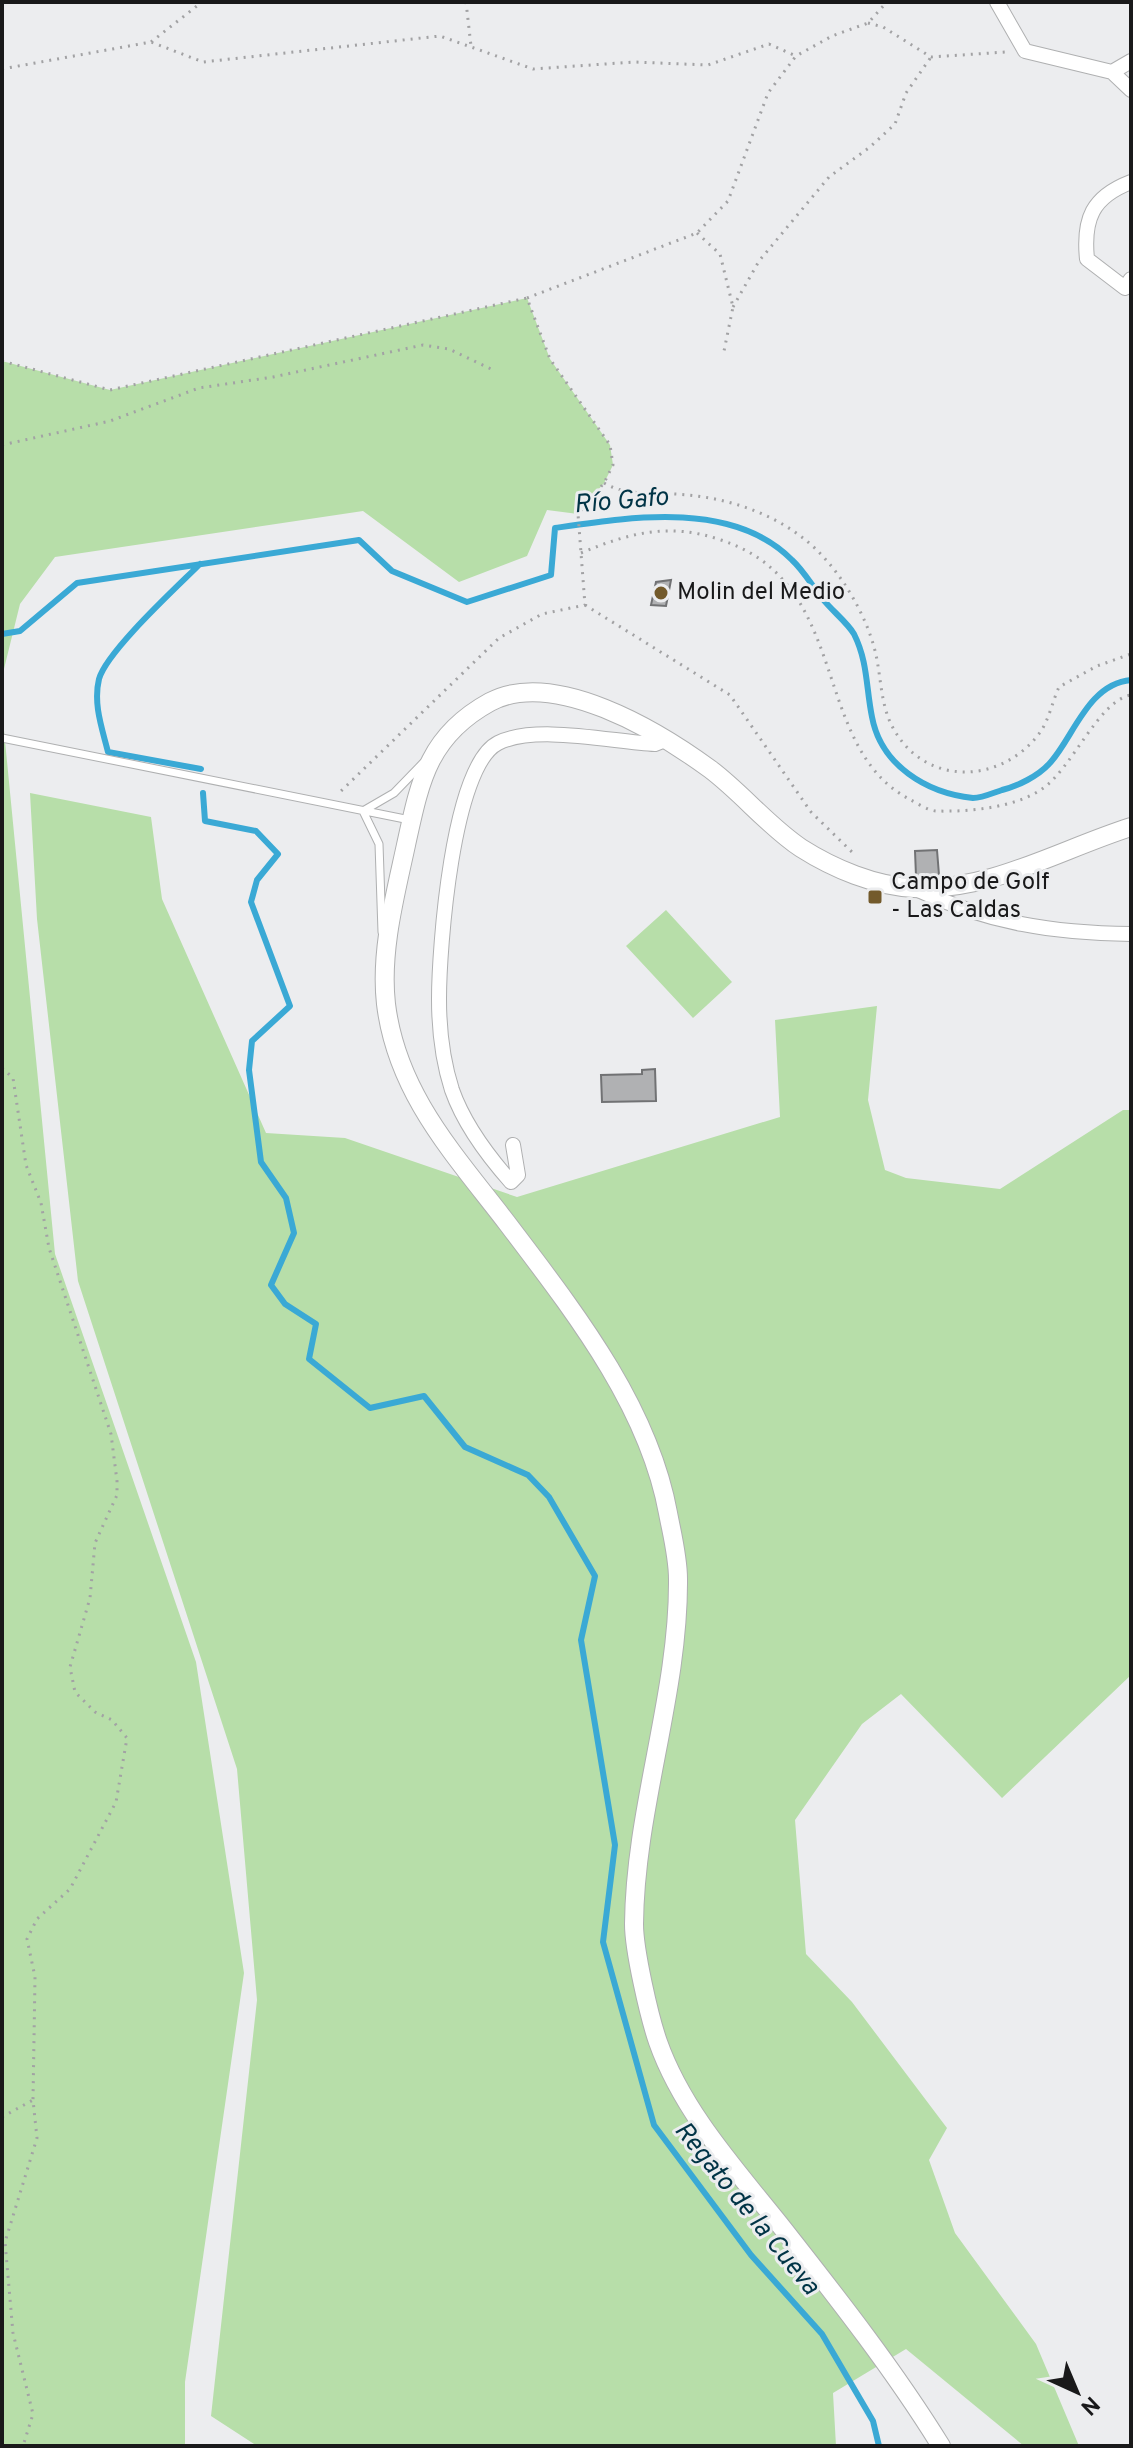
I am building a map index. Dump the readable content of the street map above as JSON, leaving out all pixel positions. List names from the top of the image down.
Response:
{
  "water": ["Río Gafo", "Regato de la Cueva"],
  "places": {
    "other": ["Molin del Medio"],
    "transit": ["Campo de Golf - Las Caldas"]
  },
  "north": "bottom right"
}
